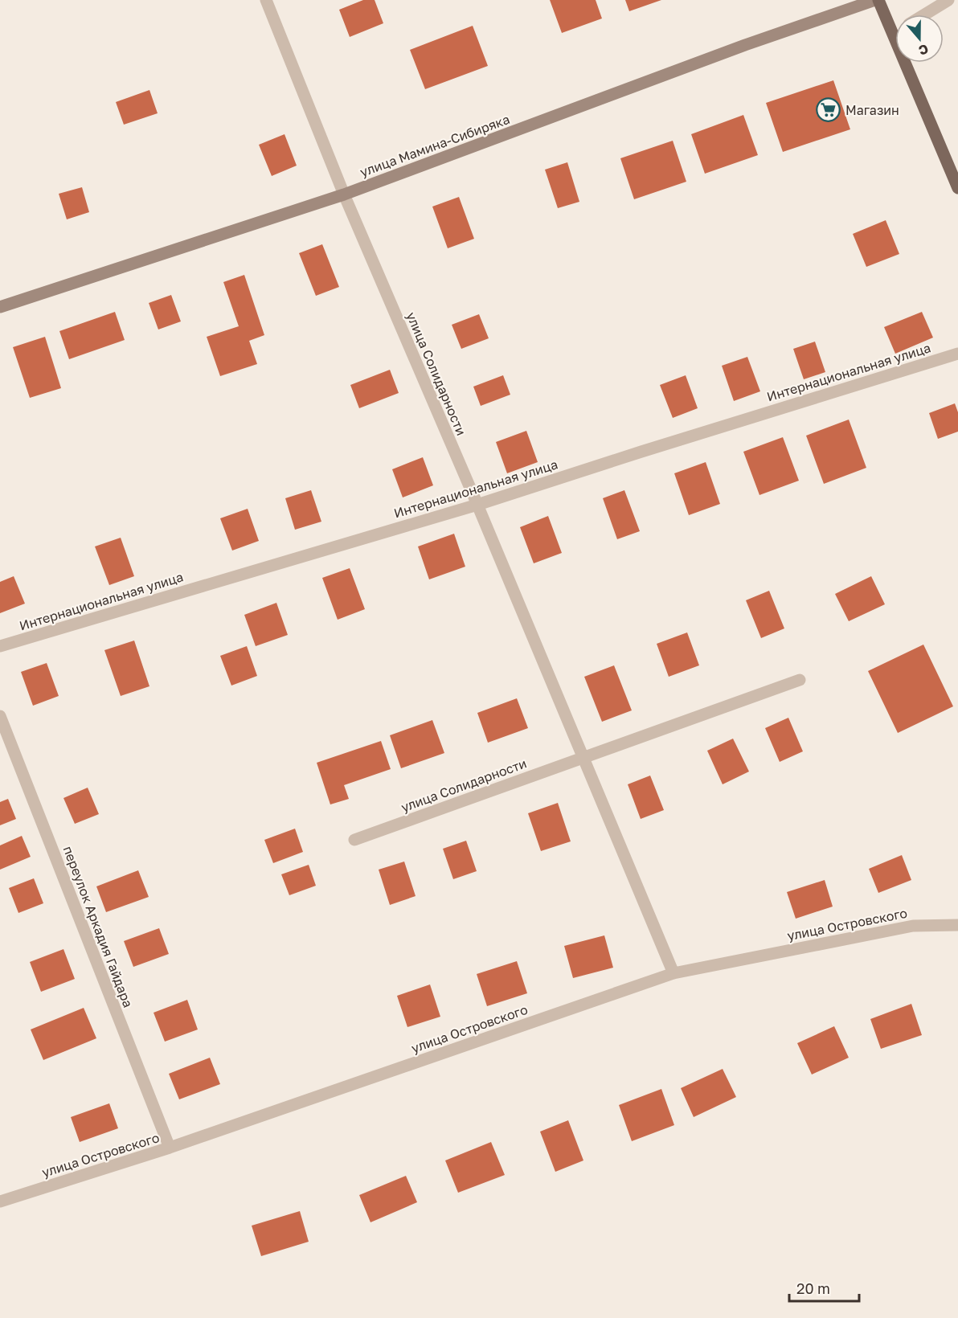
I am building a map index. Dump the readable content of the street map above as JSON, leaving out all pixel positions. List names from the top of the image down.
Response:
{
  "streets": {
    "street": [
      "улица Мамина-Сибиряка",
      "Интернациональная улица",
      "улица Солидарности",
      "улица Островского",
      "переулок Аркадия Гайдара"
    ]
  },
  "crossings": [
    ["улица Мамина-Сибиряка", "улица Солидарности"],
    ["Интернациональная улица", "улица Солидарности"],
    ["улица Солидарности", "улица Островского"],
    ["улица Островского", "переулок Аркадия Гайдара"]
  ],
  "places": {
    "supermarket": ["Магазин"]
  },
  "scale_bar": "20 m",
  "north": "bottom"
}
